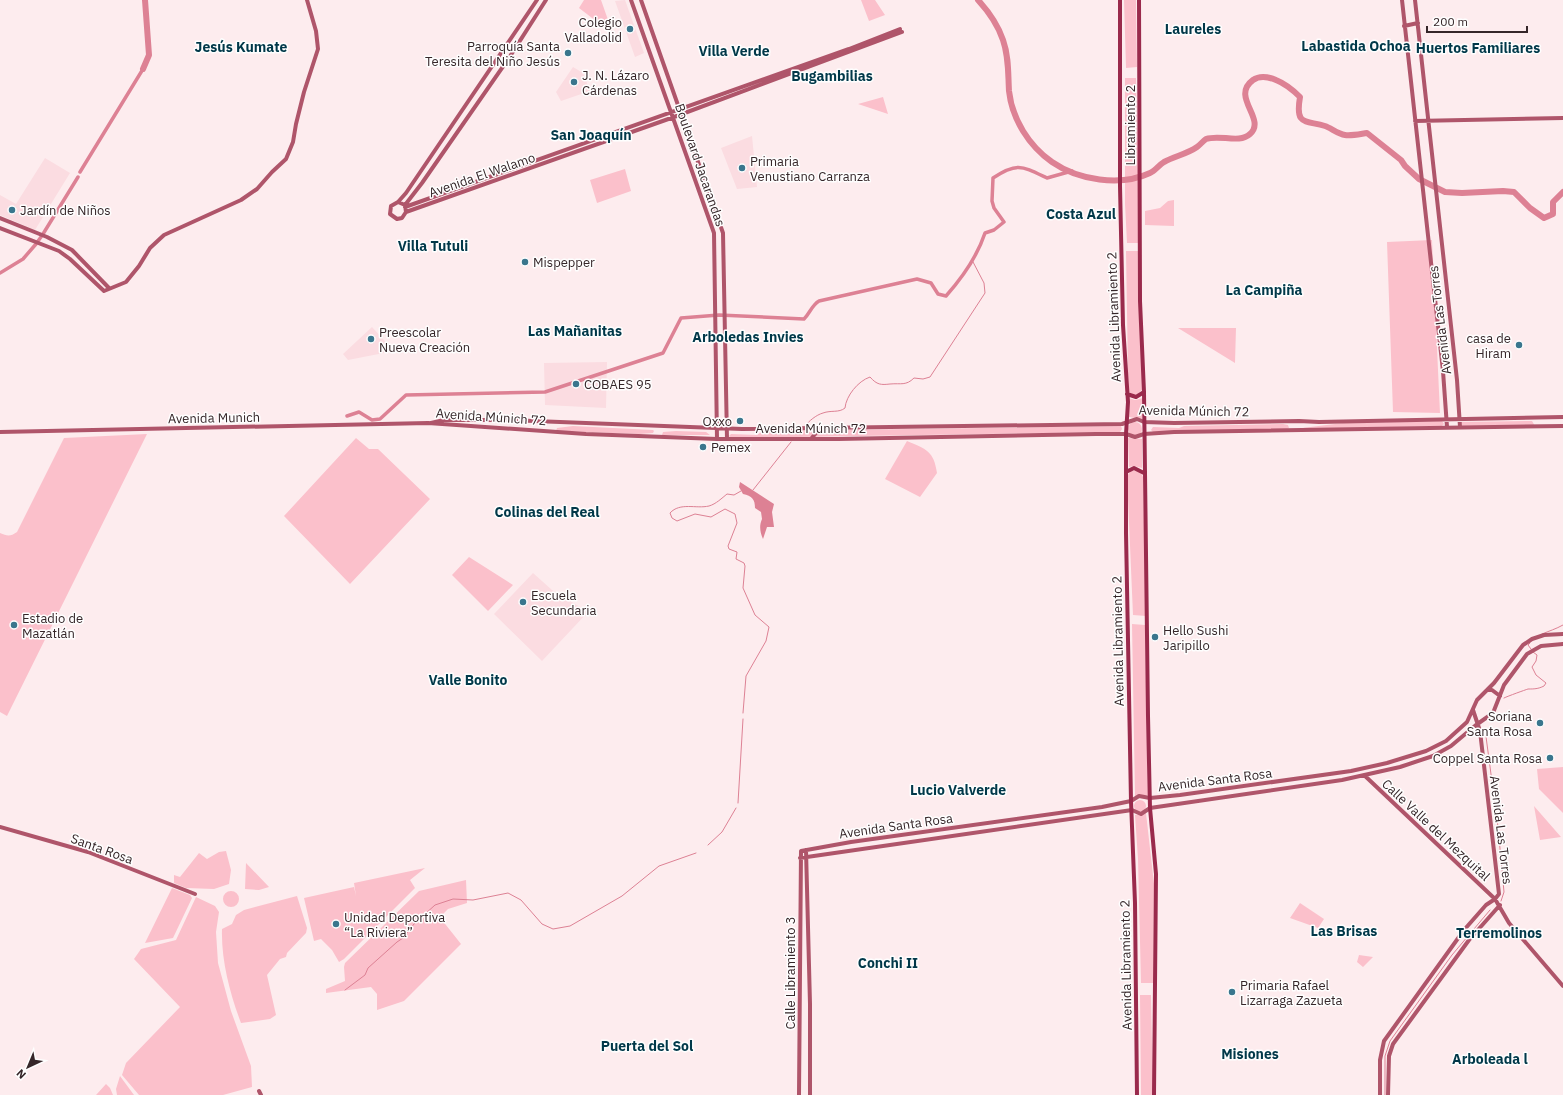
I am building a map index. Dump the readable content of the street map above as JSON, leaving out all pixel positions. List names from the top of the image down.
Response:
{
  "streets": {
    "main road": ["Libramiento 2", "Avenida Libramiento 2"],
    "street": [
      "Boulevard Jacarandas",
      "Avenida El Walamo",
      "Avenida Las Torres",
      "Avenida Múnich 72",
      "Avenida Munich",
      "Avenida Santa Rosa",
      "Calle Valle del Mezquital",
      "Santa Rosa",
      "Calle Libramiento 3"
    ]
  },
  "crossings": [
    ["Libramiento 2", "Avenida Libramiento 2"],
    ["Boulevard Jacarandas", "Avenida El Walamo"],
    ["Boulevard Jacarandas", "Avenida Múnich 72"],
    ["Avenida Libramiento 2", "Avenida Múnich 72"],
    ["Avenida Libramiento 2", "Avenida Santa Rosa"],
    ["Avenida Las Torres", "Avenida Múnich 72"],
    ["Avenida Las Torres", "Avenida Santa Rosa"],
    ["Avenida Las Torres", "Calle Valle del Mezquital"],
    ["Avenida Múnich 72", "Avenida Munich"],
    ["Avenida Santa Rosa", "Calle Valle del Mezquital"],
    ["Avenida Santa Rosa", "Calle Libramiento 3"]
  ],
  "districts": [
    "Laureles",
    "Labastida Ochoa",
    "Jesús Kumate",
    "Huertos Familiares",
    "Villa Verde",
    "Bugambilias",
    "San Joaquín",
    "Costa Azul",
    "Villa Tutuli",
    "La Campiña",
    "Las Mañanitas",
    "Arboledas Invies",
    "Colinas del Real",
    "Valle Bonito",
    "Lucio Valverde",
    "Las Brisas",
    "Terremolinos",
    "Conchi II",
    "Puerta del Sol",
    "Misiones",
    "Arboleada l"
  ],
  "places": [
    "Colegio Valladolid",
    "Parroquía Santa Teresita del Niño Jesús",
    "J. N. Lázaro Cárdenas",
    "Primaria Venustiano Carranza",
    "Jardín de Niños",
    "Mispepper",
    "Preescolar Nueva Creación",
    "casa de Hiram",
    "COBAES 95",
    "Oxxo",
    "Pemex",
    "Escuela Secundaria",
    "Estadio de Mazatlán",
    "Hello Sushi Jaripillo",
    "Soriana Santa Rosa",
    "Coppel Santa Rosa",
    "Unidad Deportiva “La Riviera”",
    "Primaria Rafael Lizarraga Zazueta"
  ],
  "scale_bar": "200 m",
  "north": "bottom left"
}
